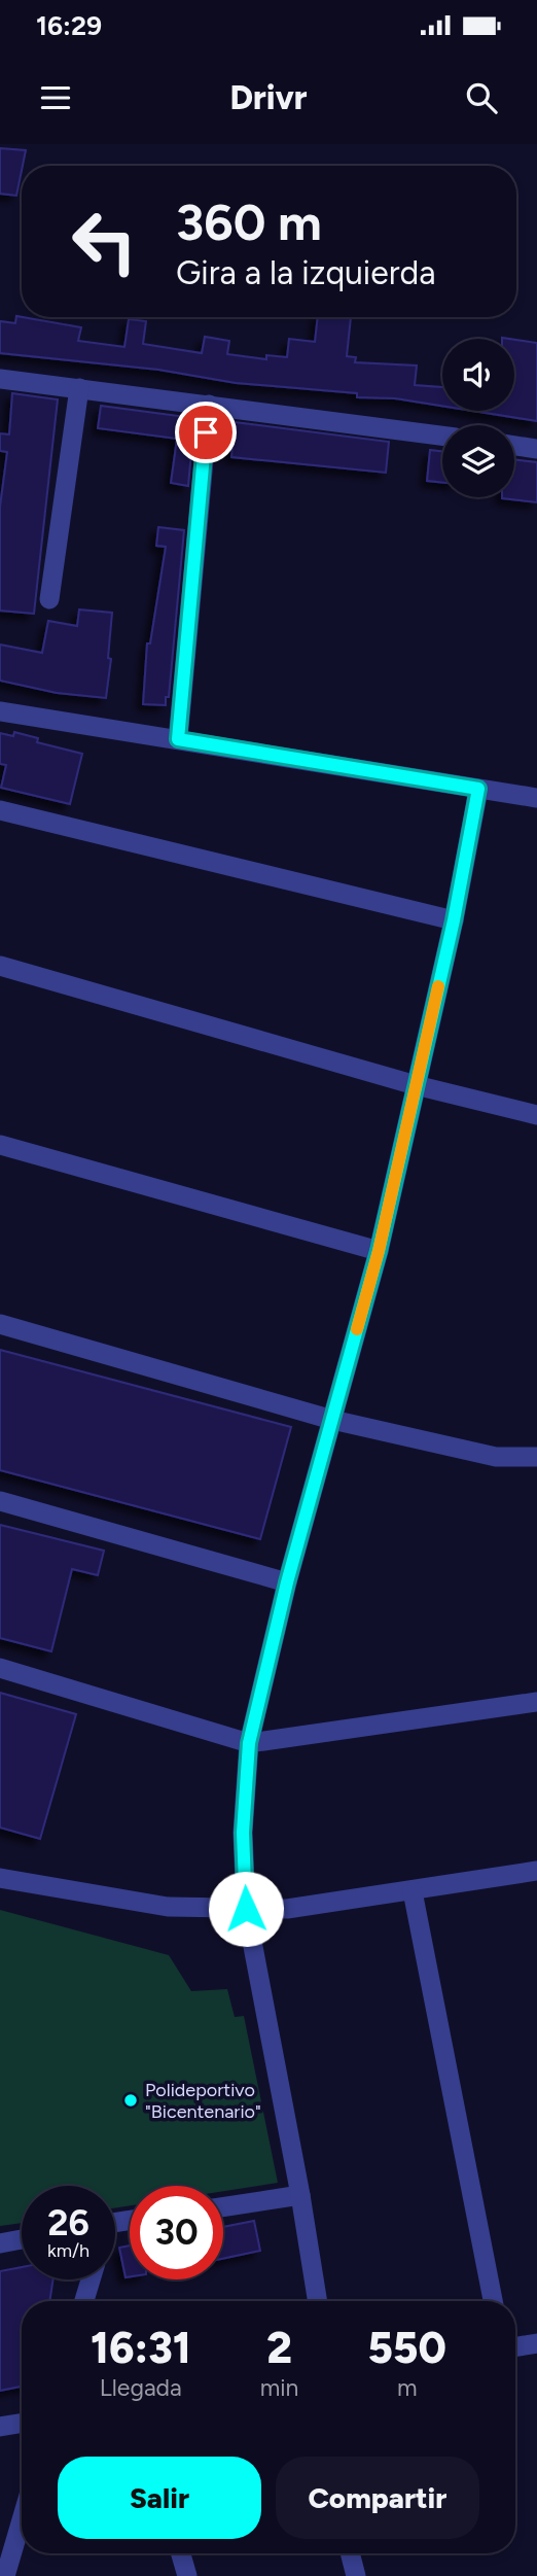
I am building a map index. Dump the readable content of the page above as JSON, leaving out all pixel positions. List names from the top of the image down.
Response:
{
  "places": ["Polideportivo \"Bicentenario\""],
  "page": {
    "status": "16:29",
    "header": "Drivr",
    "turn": ["360 m", "Gira a la izquierda"],
    "speed": "26 km/h",
    "limit": "30",
    "eta": [
      "16:31",
      "Llegada",
      "2",
      "min",
      "550",
      "m"
    ],
    "buttons": ["Salir", "Compartir"]
  }
}
